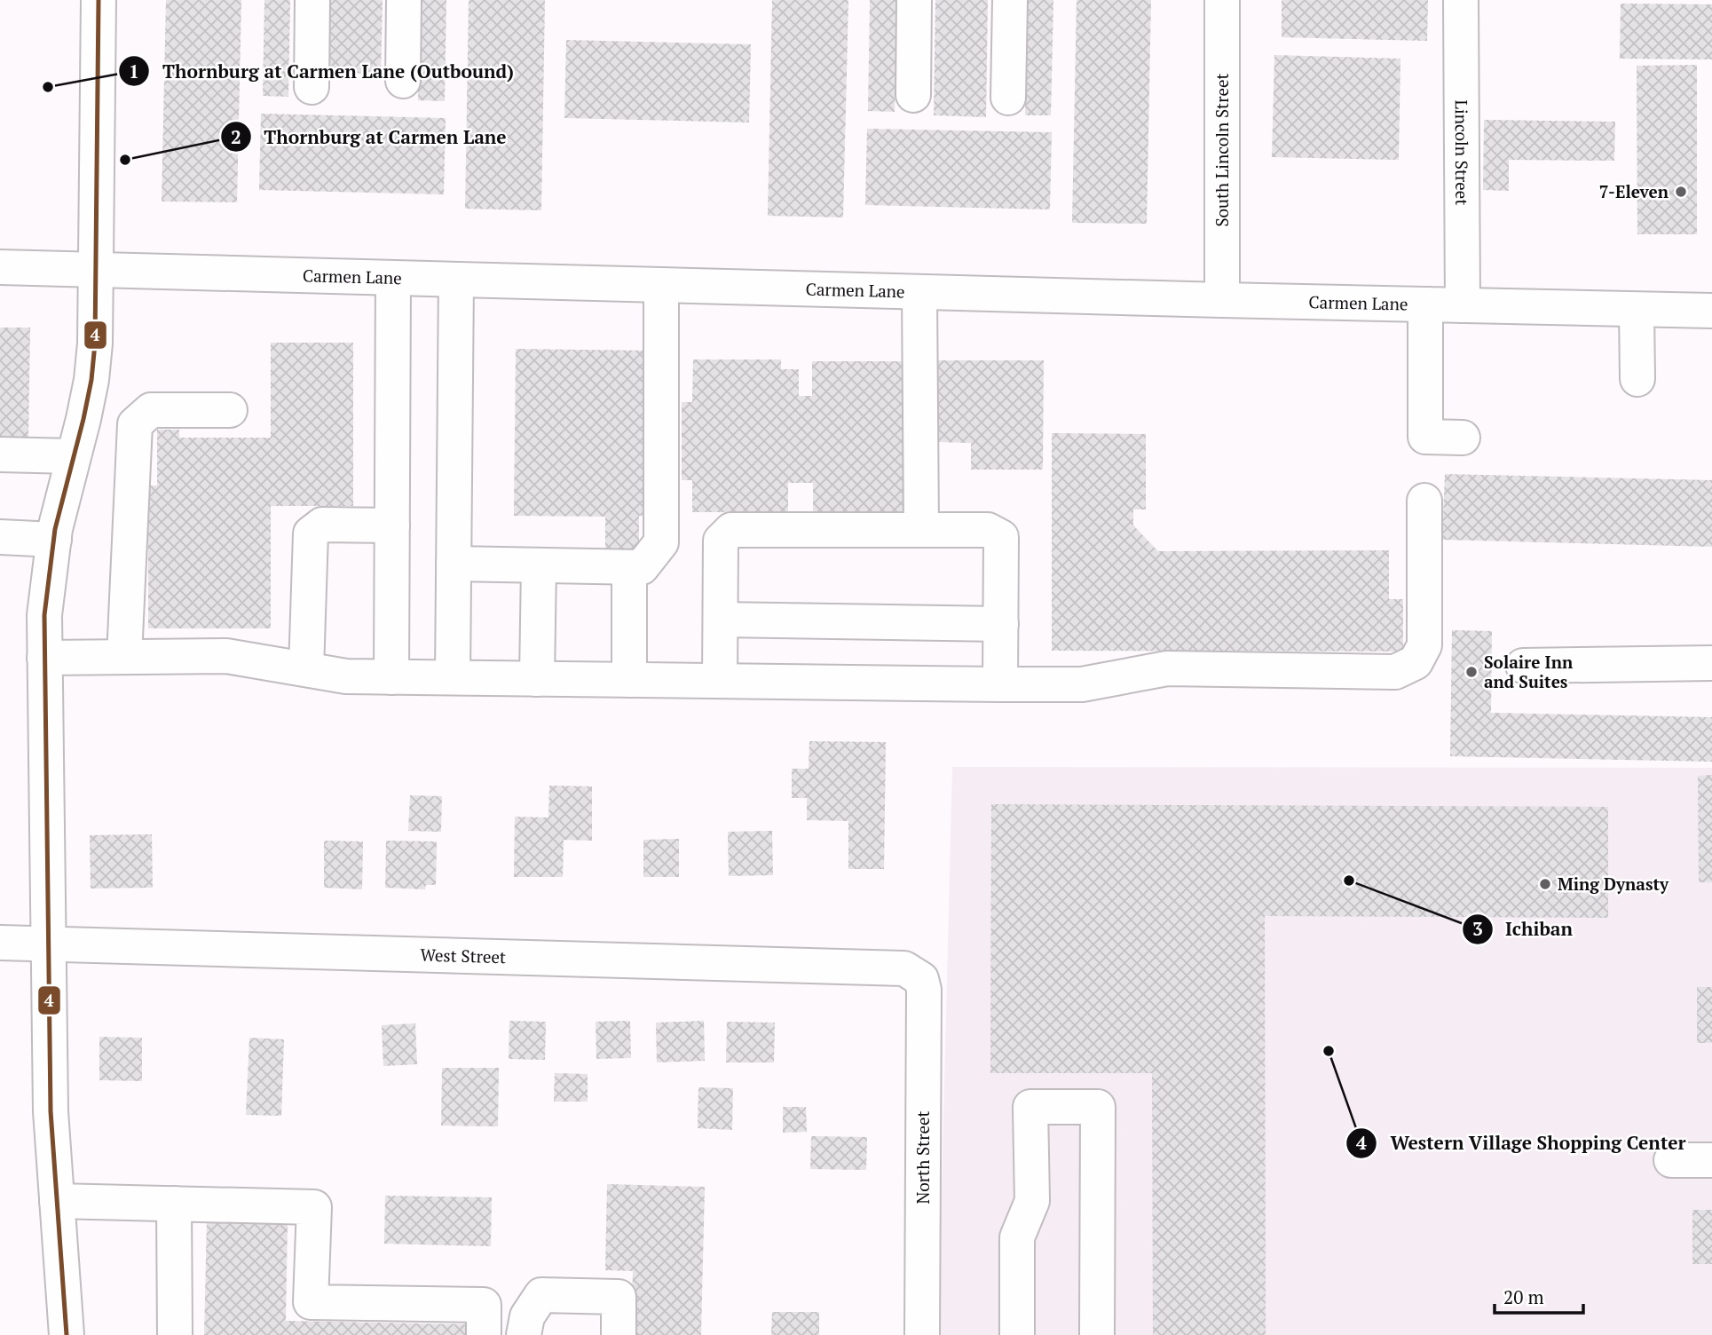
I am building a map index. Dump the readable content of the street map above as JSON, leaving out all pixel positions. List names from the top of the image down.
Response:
{
  "streets": {
    "street": [
      "South Lincoln Street",
      "Lincoln Street",
      "Carmen Lane",
      "West Street",
      "North Street"
    ]
  },
  "crossings": [
    ["South Lincoln Street", "Carmen Lane"],
    ["Lincoln Street", "Carmen Lane"],
    ["West Street", "North Street"]
  ],
  "places": [
    "Thornburg at Carmen Lane (Outbound)",
    "Thornburg at Carmen Lane",
    "7-Eleven",
    "Solaire Inn and Suites",
    "Ichiban",
    "Ming Dynasty",
    "Western Village Shopping Center"
  ],
  "lines": ["transit line 4"],
  "scale_bar": "20 m"
}
